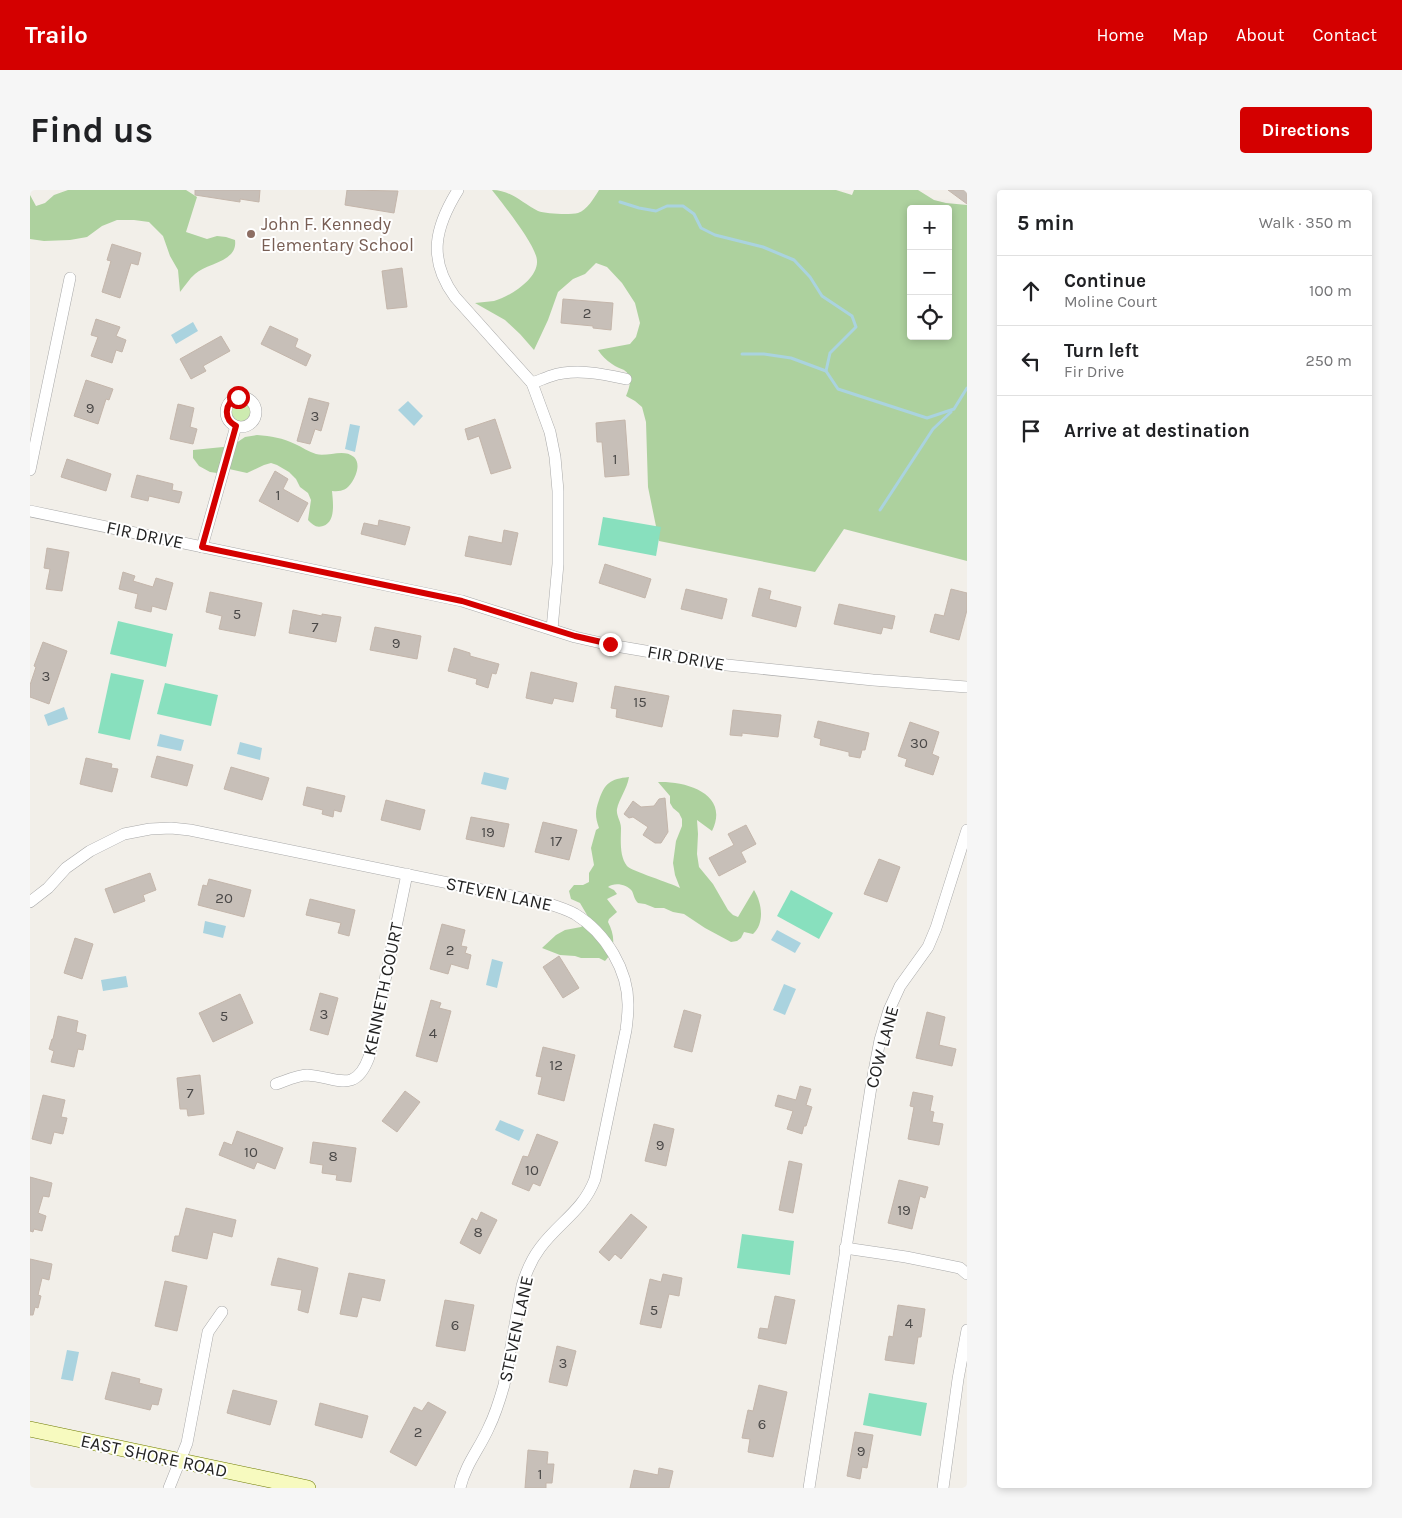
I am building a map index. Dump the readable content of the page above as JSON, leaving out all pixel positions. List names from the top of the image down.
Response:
{
  "streets": {
    "main road": ["EAST SHORE ROAD"],
    "street": [
      "FIR DRIVE",
      "STEVEN LANE",
      "KENNETH COURT",
      "COW LANE"
    ]
  },
  "crossings": [
    ["STEVEN LANE", "KENNETH COURT"]
  ],
  "places": ["John F. Kennedy Elementary School"],
  "house_numbers": [
    "2",
    "9",
    "3",
    "1",
    "1",
    "5",
    "7",
    "9",
    "3",
    "15",
    "30",
    "19",
    "17",
    "20",
    "2",
    "3",
    "5",
    "4",
    "12",
    "7",
    "9",
    "10",
    "8",
    "10",
    "19",
    "8",
    "5",
    "4",
    "6",
    "3",
    "6",
    "2",
    "9",
    "1"
  ],
  "page": {
    "header": "Trailo",
    "nav": [
      "Home",
      "Map",
      "About",
      "Contact"
    ],
    "buttons": "Directions",
    "title": "Find us",
    "heading": ["5 min", "Walk · 350 m"],
    "map_buttons": ["+", "−"],
    "list": [
      ["Continue", "Moline Court", "100 m"],
      ["Turn left", "Fir Drive", "250 m"],
      "Arrive at destination"
    ]
  }
}
